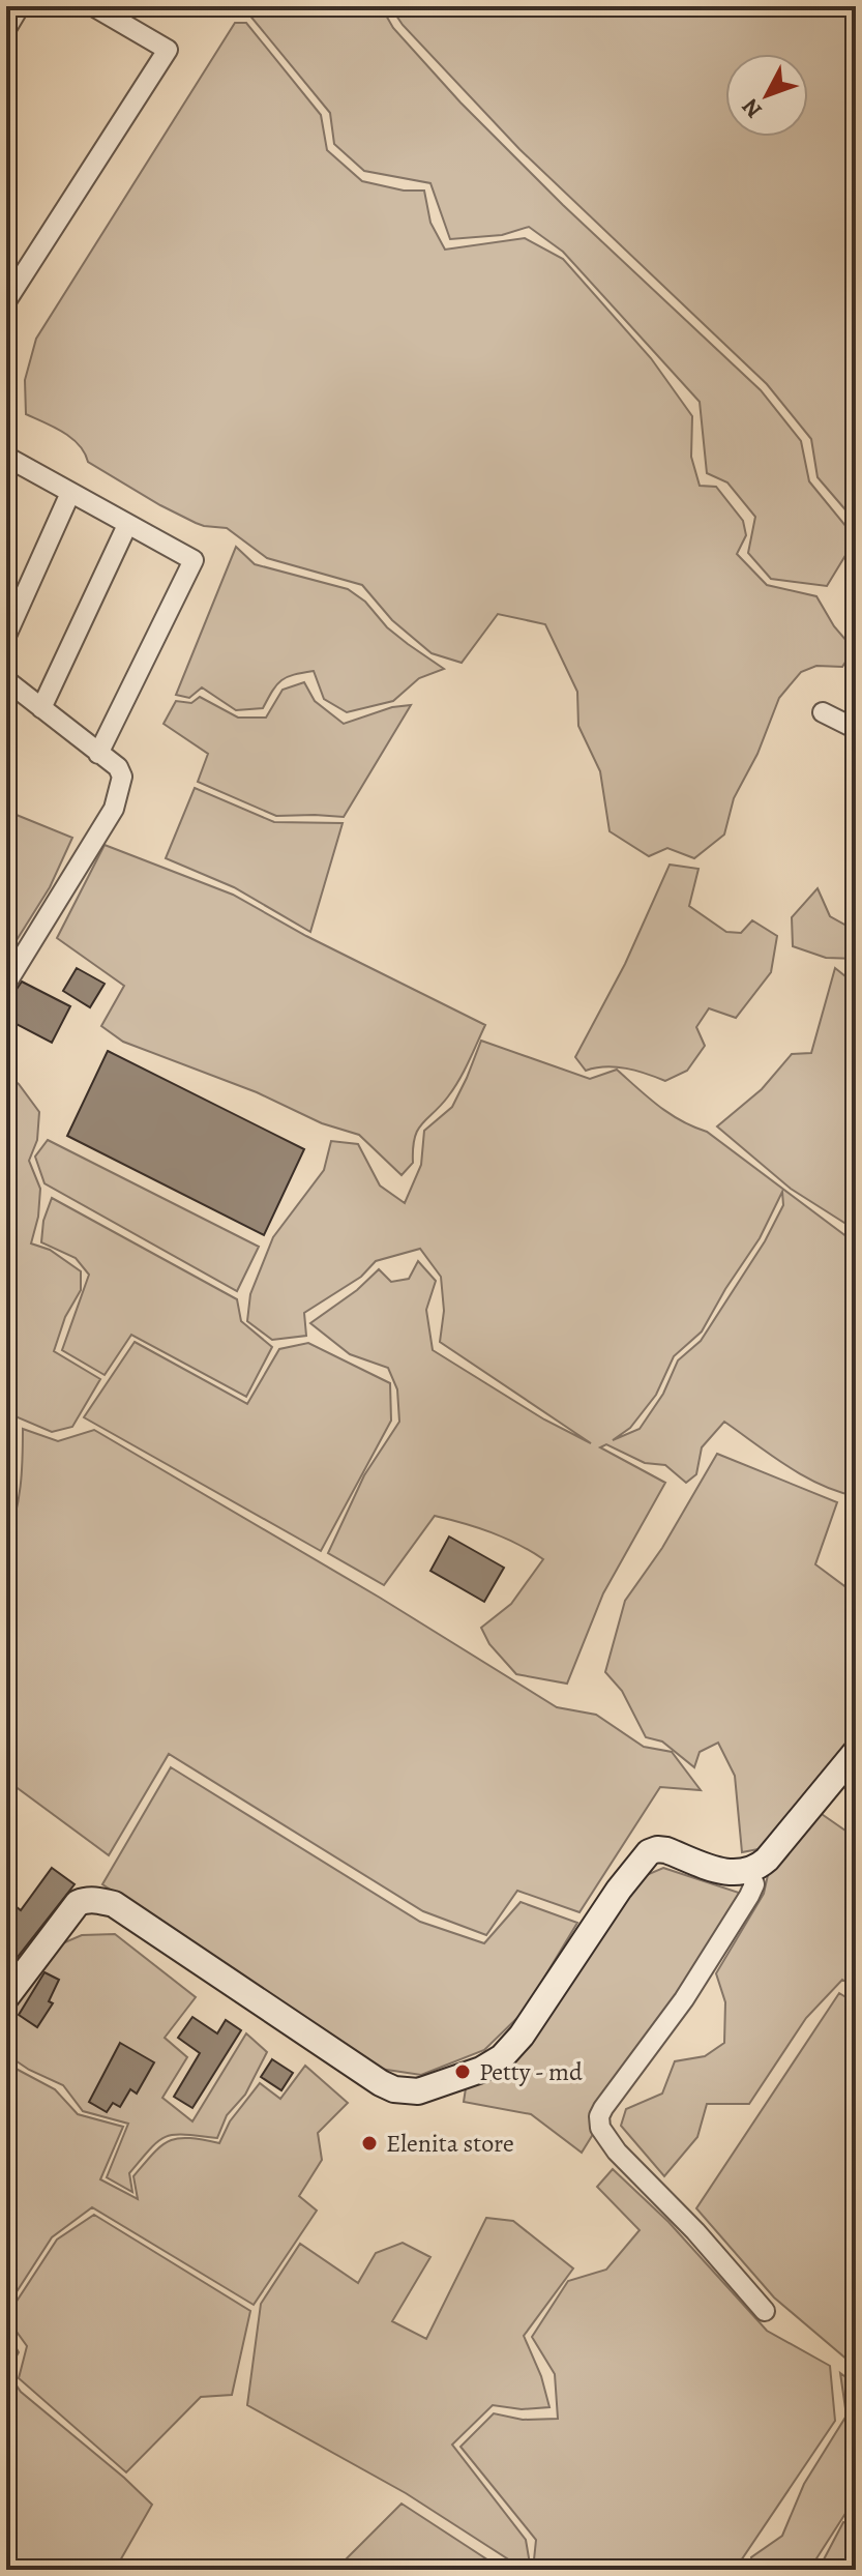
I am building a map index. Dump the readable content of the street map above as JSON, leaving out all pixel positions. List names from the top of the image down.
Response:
{
  "places": ["Petty - md", "Elenita store"],
  "north": "bottom left"
}
